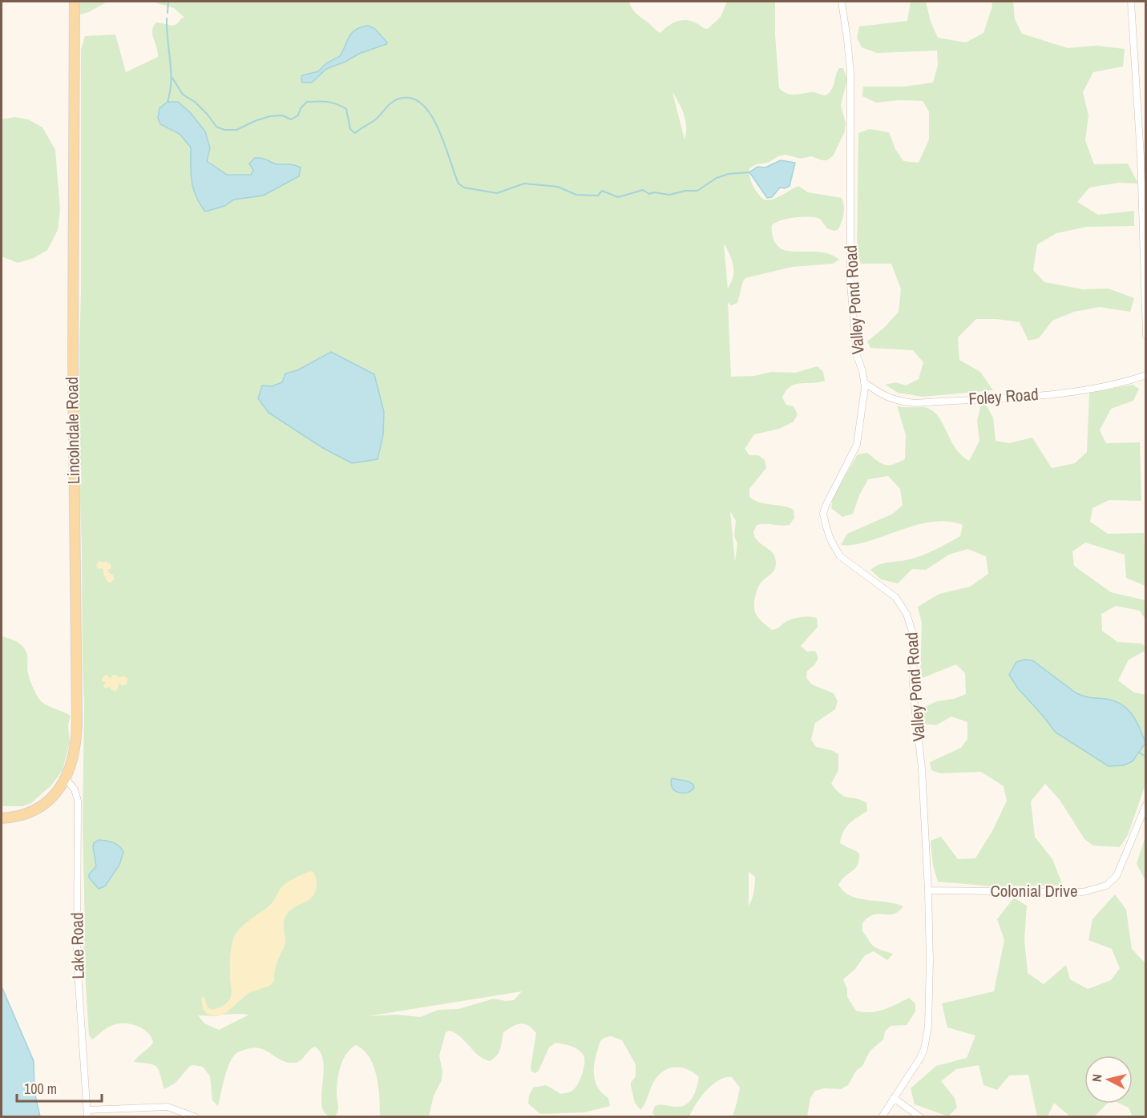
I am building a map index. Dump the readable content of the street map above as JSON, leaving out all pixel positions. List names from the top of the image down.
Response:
{
  "streets": {
    "main road": ["Lincolndale Road"],
    "street": [
      "Valley Pond Road",
      "Foley Road",
      "Colonial Drive",
      "Lake Road"
    ]
  },
  "crossings": [
    ["Valley Pond Road", "Foley Road"],
    ["Valley Pond Road", "Colonial Drive"],
    ["Lincolndale Road", "Lake Road"]
  ],
  "scale_bar": "100 m",
  "north": "left"
}
